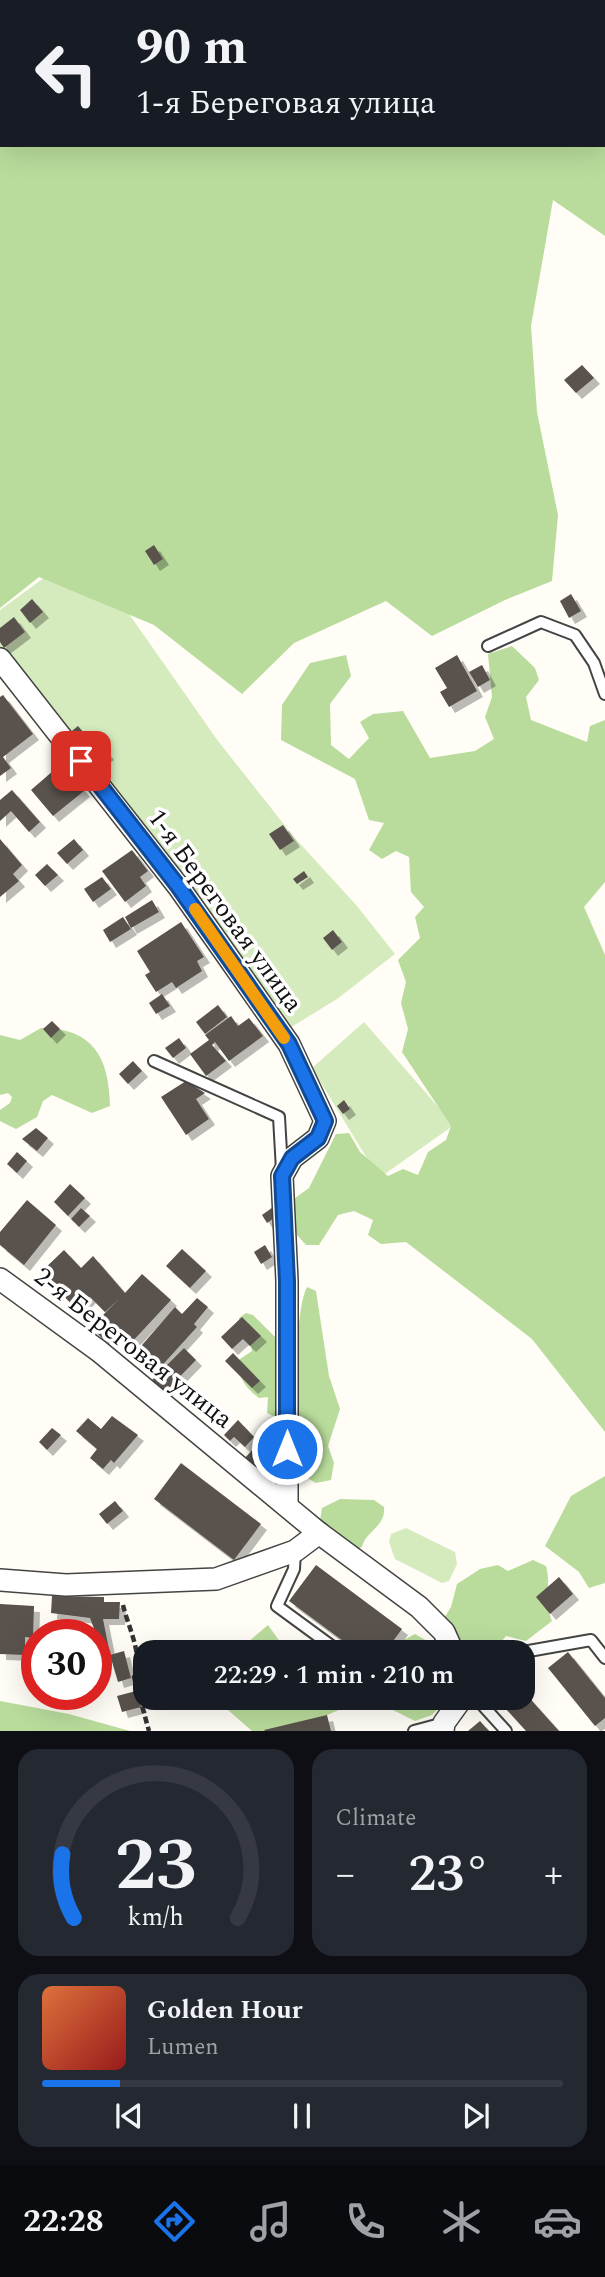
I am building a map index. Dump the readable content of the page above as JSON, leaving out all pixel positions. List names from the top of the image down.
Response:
{
  "streets": {
    "street": ["1-я Береговая улица", "2-я Береговая улица"]
  },
  "page": {
    "turn": ["90 m", "1-я Береговая улица"],
    "limit": "30",
    "trip": "22:29 · 1 min · 210 m",
    "tile": "Climate",
    "heat": ["−", "23°", "+"],
    "song": ["Golden Hour", "Lumen"],
    "tabs": "22:28",
    "gauge": ["23", "km/h"]
  }
}
